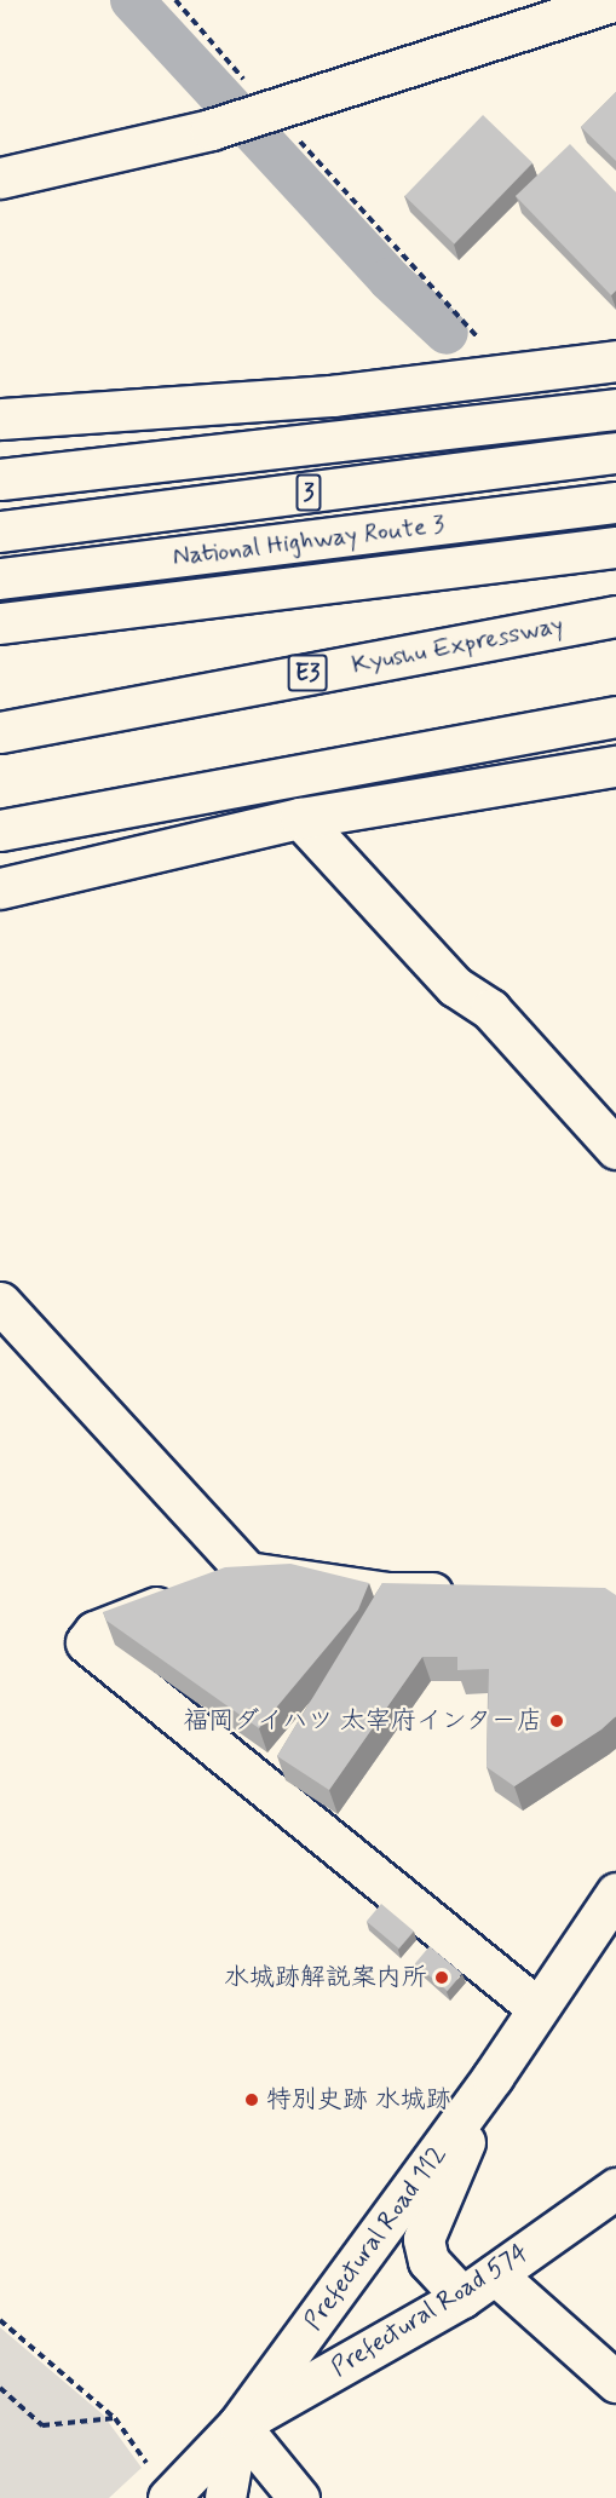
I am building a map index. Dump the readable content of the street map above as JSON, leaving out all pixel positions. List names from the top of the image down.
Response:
{
  "streets": {
    "main road": [
      "3",
      "National Highway Route 3",
      "Kyushu Expressway",
      "E3",
      "Prefectural Road 112",
      "Prefectural Road 574"
    ]
  },
  "crossings": [
    ["Prefectural Road 112", "Prefectural Road 574"]
  ],
  "places": ["福岡ダイハツ 太宰府インタ－店", "水城跡解説案内所", "特別史跡 水城跡"]
}
